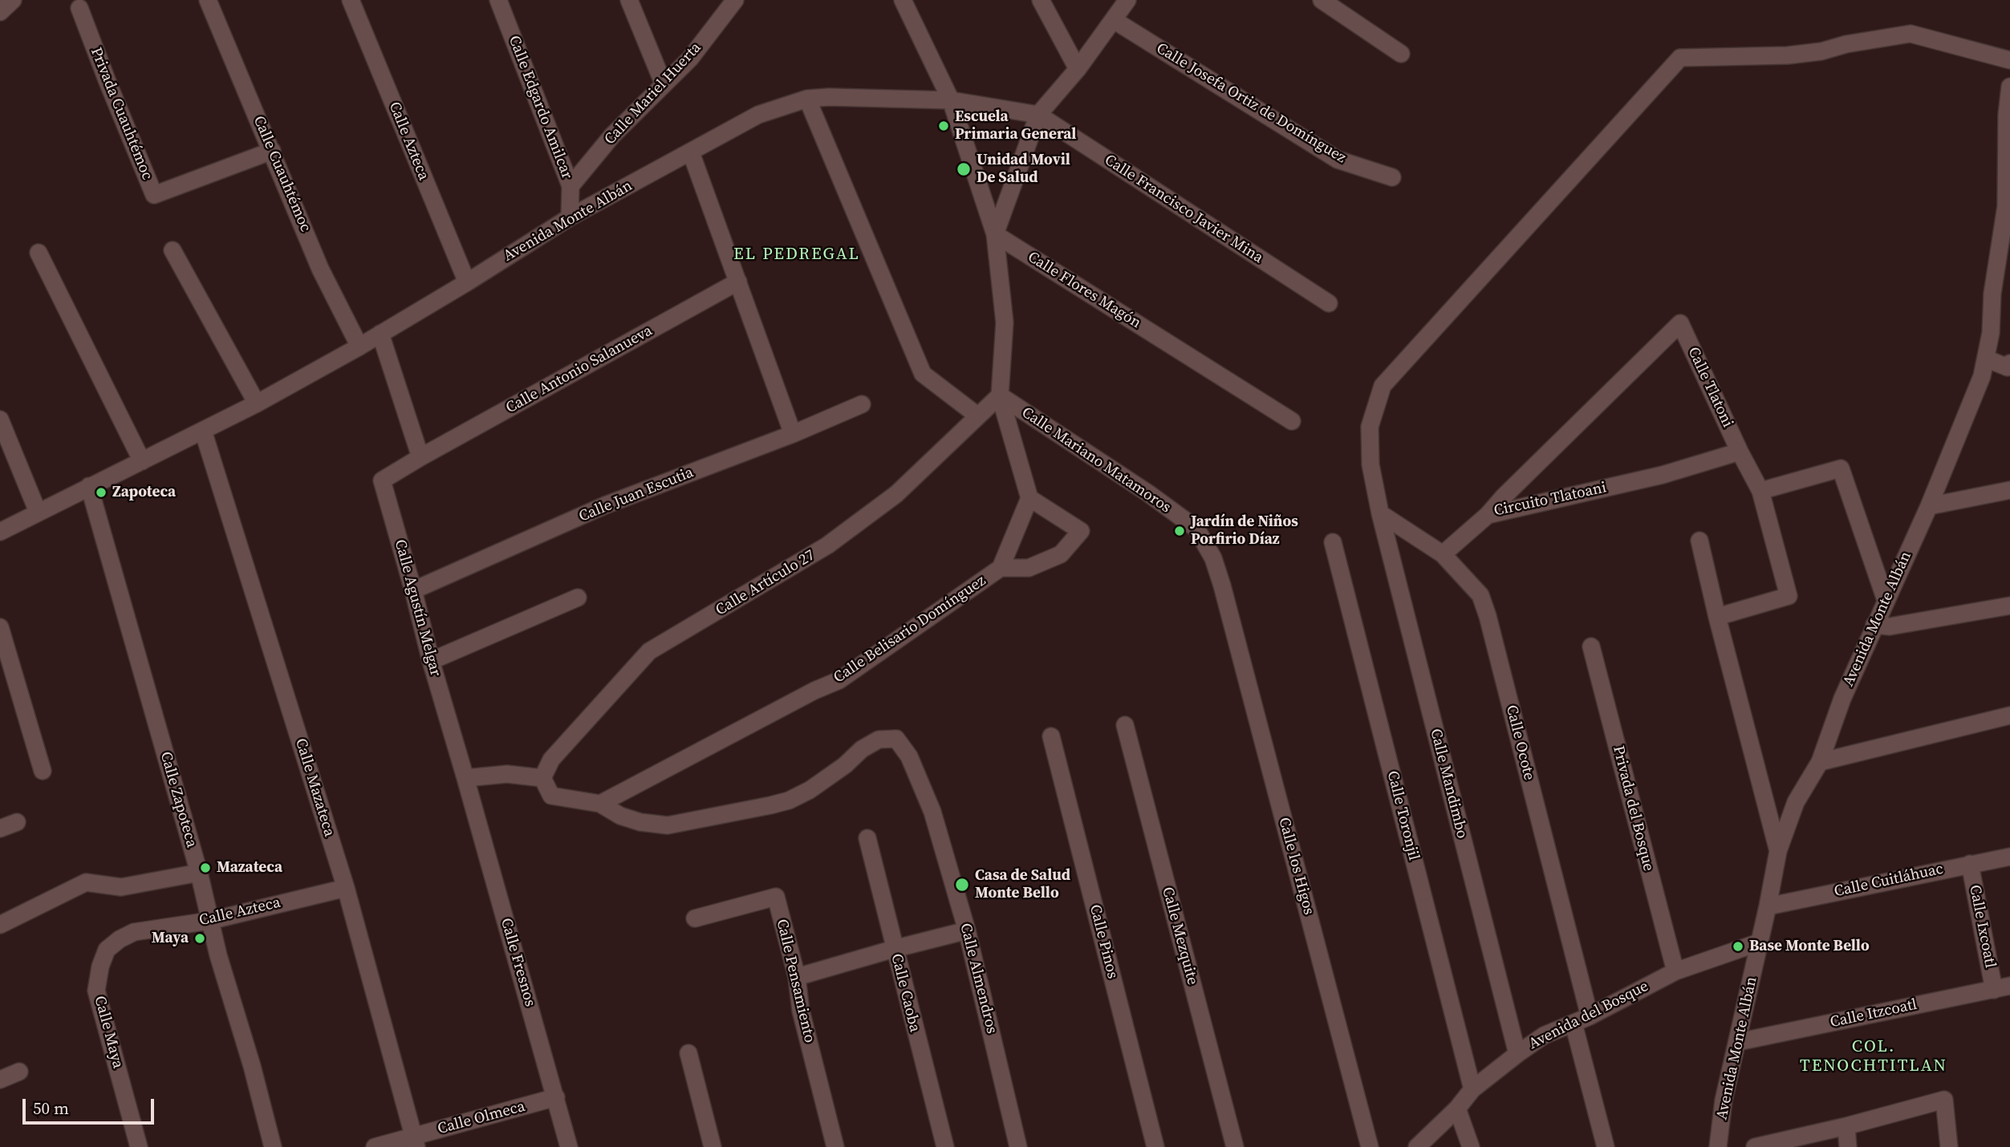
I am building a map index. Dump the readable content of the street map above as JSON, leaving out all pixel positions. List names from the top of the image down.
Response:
{
  "streets": {
    "street": [
      "Calle Mariel Huerta",
      "Calle Josefa Ortiz de Domínguez",
      "Calle Edgardo Amilcar",
      "Privada Cuauhtémoc",
      "Calle Azteca",
      "Calle Cuauhtémoc",
      "Calle Francisco Javier Mina",
      "Avenida Monte Albán",
      "Calle Flores Magón",
      "Calle Antonio Salanueva",
      "Calle Tlatoni",
      "Calle Mariano Matamoros",
      "Calle Juan Escutia",
      "Circuito Tlatoani",
      "Calle Artículo 27",
      "Calle Agustín Melgar",
      "Calle Belisario Domínguez",
      "Calle Ocote",
      "Calle Mandimbo",
      "Calle Mazateca",
      "Calle Zapoteca",
      "Privada del Bosque",
      "Calle Toronjil",
      "Calle los Higos",
      "Calle Cuitláhuac",
      "Calle Ixcoatl",
      "Calle Mezquite",
      "Calle Pinos",
      "Calle Fresnos",
      "Calle Almendros",
      "Calle Pensamiento",
      "Calle Caoba",
      "Calle Itzcoatl",
      "Avenida del Bosque",
      "Calle Maya",
      "Calle Olmeca"
    ]
  },
  "crossings": [
    ["Calle Mariel Huerta", "Calle Edgardo Amilcar"],
    ["Calle Edgardo Amilcar", "Avenida Monte Albán"],
    ["Privada Cuauhtémoc", "Calle Cuauhtémoc"],
    ["Calle Azteca", "Avenida Monte Albán"],
    ["Calle Azteca", "Calle Mazateca"],
    ["Calle Azteca", "Calle Zapoteca"],
    ["Calle Azteca", "Calle Maya"],
    ["Calle Cuauhtémoc", "Avenida Monte Albán"],
    ["Calle Francisco Javier Mina", "Avenida Monte Albán"],
    ["Avenida Monte Albán", "Calle Mazateca"],
    ["Avenida Monte Albán", "Calle Zapoteca"],
    ["Avenida Monte Albán", "Calle Cuitláhuac"],
    ["Avenida Monte Albán", "Calle Itzcoatl"],
    ["Avenida Monte Albán", "Avenida del Bosque"],
    ["Calle Antonio Salanueva", "Calle Agustín Melgar"],
    ["Calle Tlatoni", "Circuito Tlatoani"],
    ["Calle Mariano Matamoros", "Calle Artículo 27"],
    ["Calle Mariano Matamoros", "Calle los Higos"],
    ["Calle Juan Escutia", "Calle Agustín Melgar"],
    ["Calle Agustín Melgar", "Calle Fresnos"],
    ["Calle Belisario Domínguez", "Calle Almendros"],
    ["Calle Ocote", "Calle Mandimbo"],
    ["Calle Ocote", "Avenida del Bosque"],
    ["Calle Mandimbo", "Avenida del Bosque"],
    ["Calle Mazateca", "Calle Olmeca"],
    ["Privada del Bosque", "Avenida del Bosque"],
    ["Calle Toronjil", "Avenida del Bosque"],
    ["Calle Cuitláhuac", "Calle Ixcoatl"],
    ["Calle Ixcoatl", "Calle Itzcoatl"],
    ["Calle Fresnos", "Calle Olmeca"]
  ],
  "districts": ["EL PEDREGAL", "COL. TENOCHTITLAN"],
  "places": [
    "Escuela Primaria General",
    "Unidad Movil De Salud",
    "Zapoteca",
    "Jardín de Niños Porfirio Díaz",
    "Mazateca",
    "Casa de Salud Monte Bello",
    "Maya",
    "Base Monte Bello"
  ],
  "scale_bar": "50 m"
}
